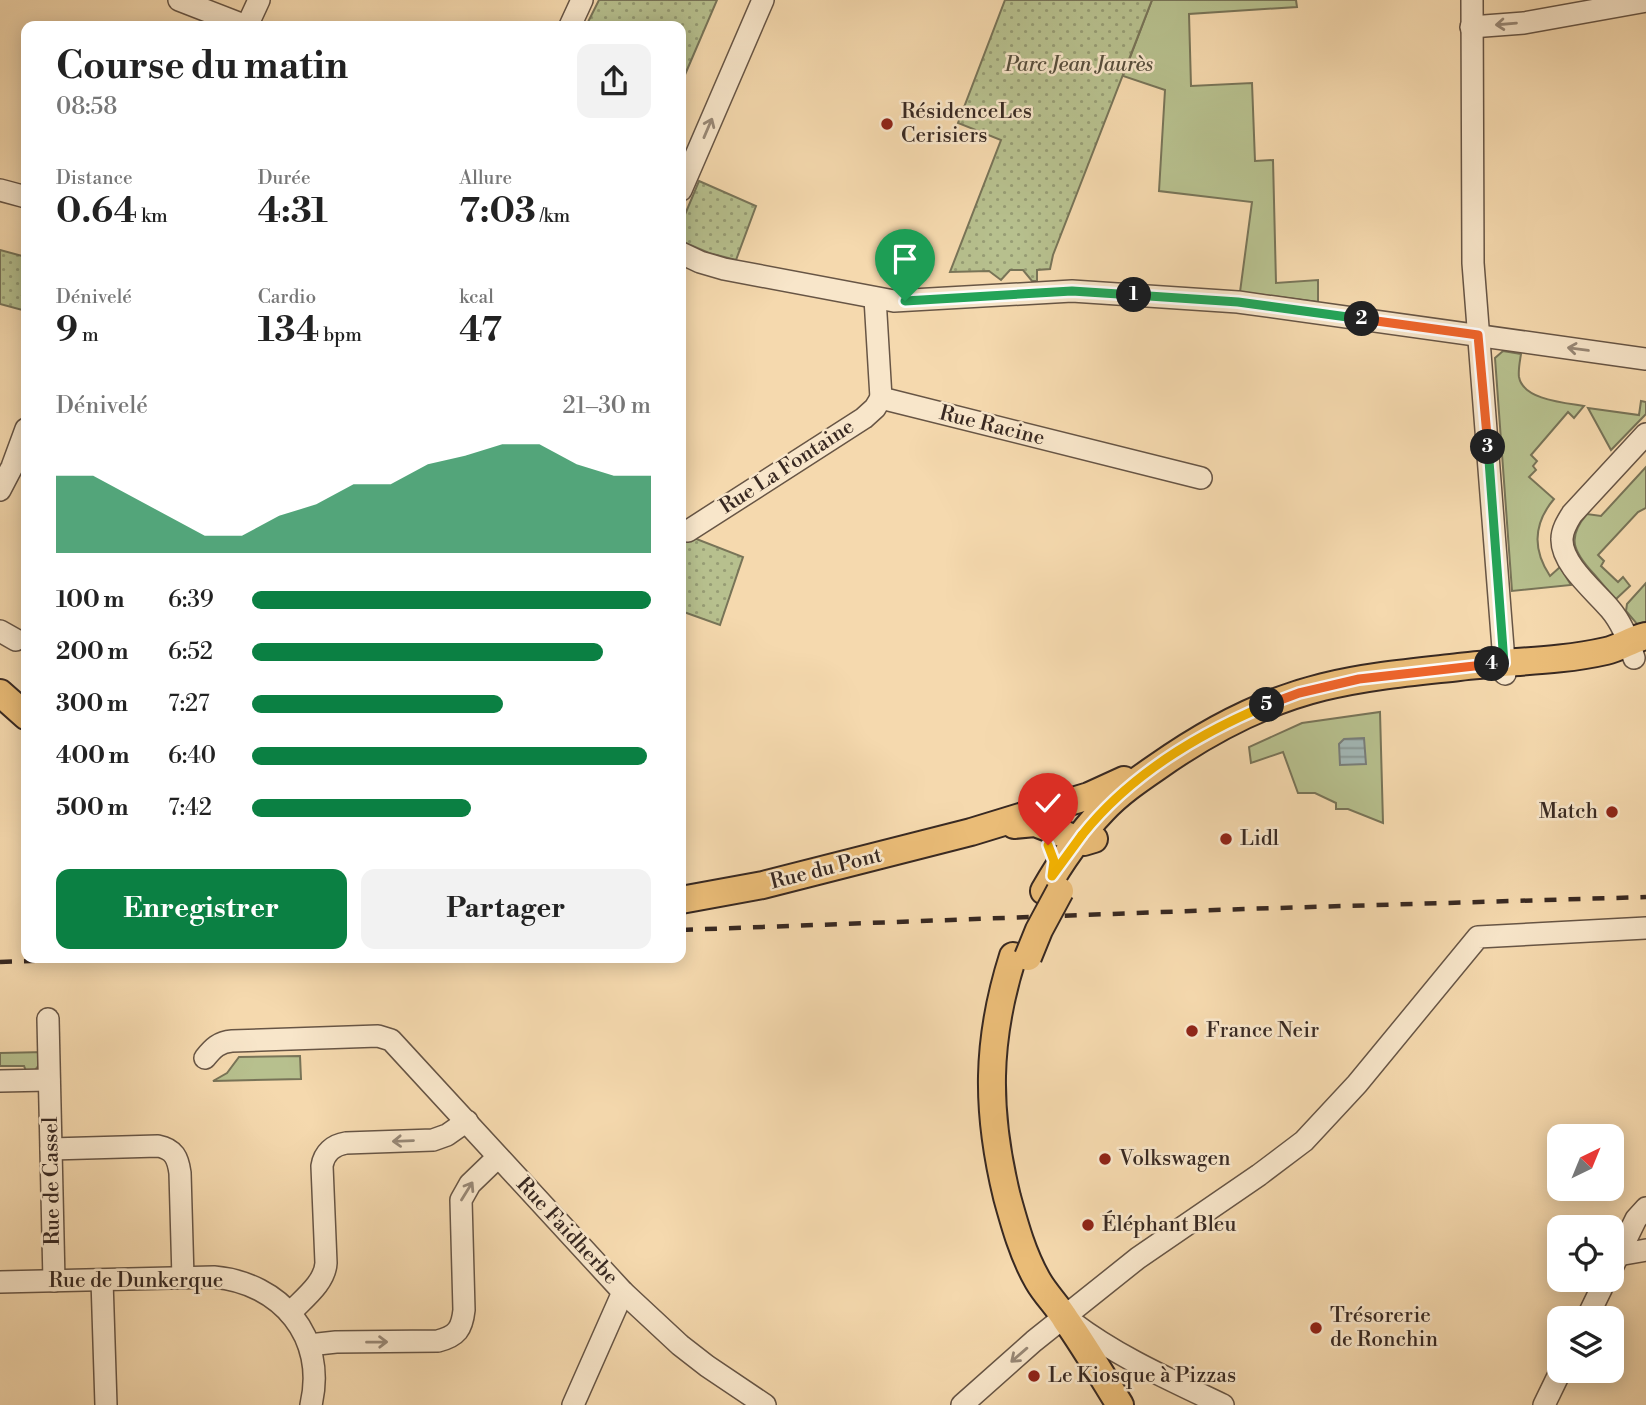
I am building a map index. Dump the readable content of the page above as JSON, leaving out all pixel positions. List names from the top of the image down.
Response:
{
  "streets": {
    "main road": ["Rue du Pont"],
    "street": [
      "Rue Racine",
      "Rue La Fontaine",
      "Rue de Cassel",
      "Rue Faidherbe",
      "Rue de Dunkerque"
    ]
  },
  "crossings": [
    ["Rue Racine", "Rue La Fontaine"],
    ["Rue de Cassel", "Rue de Dunkerque"]
  ],
  "parks": ["Parc Jean Jaurès"],
  "places": [
    "RésidenceLes Cerisiers",
    "Match",
    "Lidl",
    "France Neir",
    "Volkswagen",
    "Éléphant Bleu",
    "Trésorerie de Ronchin",
    "Le Kiosque à Pizzas"
  ],
  "north": "top right",
  "page": {
    "heading": ["Course du matin", "08:58"],
    "stats": [
      ["Distance", "0.64 km"],
      ["Durée", "4:31"],
      ["Allure", "7:03 /km"],
      ["Dénivelé", "9 m"],
      ["Cardio", "134 bpm"],
      ["kcal", "47"]
    ],
    "pins": [
      "1",
      "2",
      "3",
      "4",
      "5"
    ],
    "chart": ["Dénivelé", "21–30 m"],
    "list": [
      {
        "name": "100 m",
        "note": "6:39"
      },
      {
        "name": "200 m",
        "note": "6:52"
      },
      {
        "name": "300 m",
        "note": "7:27"
      },
      {
        "name": "400 m",
        "note": "6:40"
      },
      {
        "name": "500 m",
        "note": "7:42"
      }
    ],
    "buttons": ["Enregistrer", "Partager"]
  }
}
